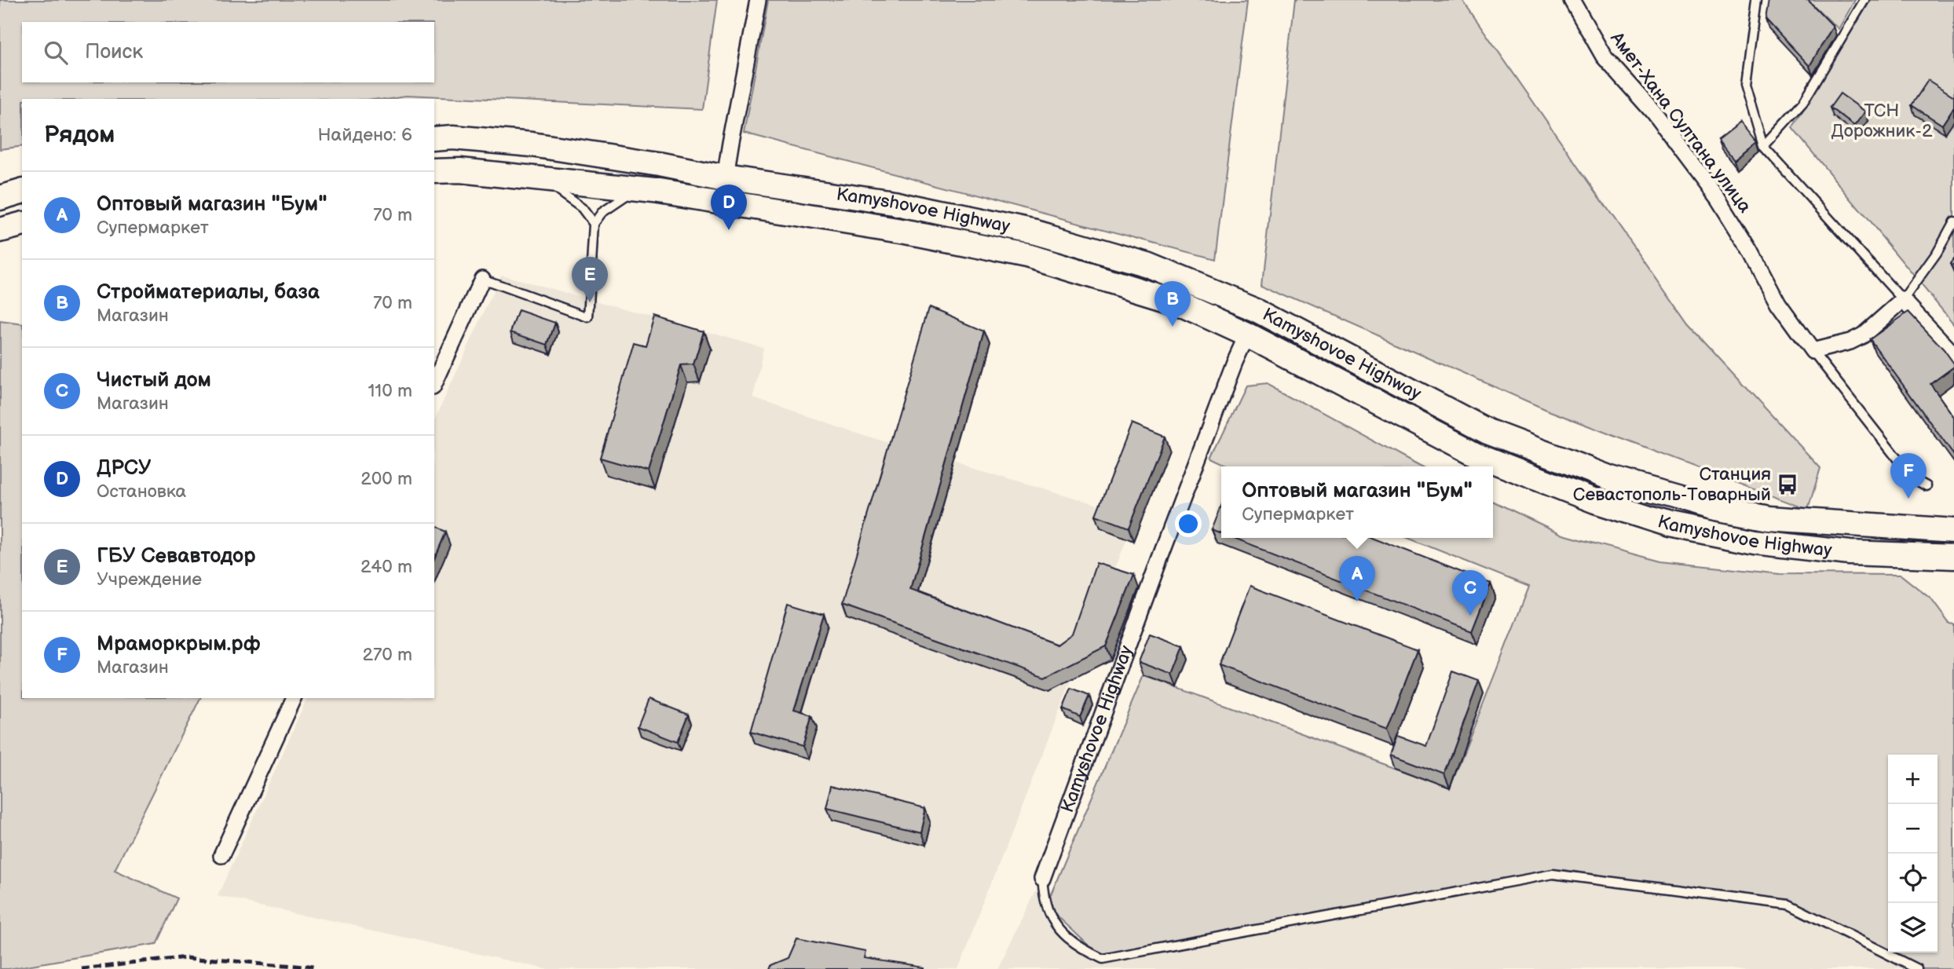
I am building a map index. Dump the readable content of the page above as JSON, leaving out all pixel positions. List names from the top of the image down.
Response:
{
  "streets": {
    "main road": ["Kamyshovoe Highway"],
    "street": ["Амет-Хана Султана улица"]
  },
  "parks": ["ТСН Дорожник-2"],
  "places": {
    "bus stop": ["Станция Севастополь-Товарный"]
  },
  "page": {
    "search": "Поиск",
    "heading": ["Рядом", "Найдено: 6"],
    "list": [
      {
        "mark": "A",
        "name": "Оптовый магазин \"Бум\"",
        "note": "Супермаркет",
        "value": "70 m"
      },
      {
        "mark": "B",
        "name": "Стройматериалы, база",
        "note": "Магазин",
        "value": "70 m"
      },
      {
        "mark": "C",
        "name": "Чистый дом",
        "note": "Магазин",
        "value": "110 m"
      },
      {
        "mark": "D",
        "name": "ДРСУ",
        "note": "Остановка",
        "value": "200 m"
      },
      {
        "mark": "E",
        "name": "ГБУ Севавтодор",
        "note": "Учреждение",
        "value": "240 m"
      },
      {
        "mark": "F",
        "name": "Мраморкрым.рф",
        "note": "Магазин",
        "value": "270 m"
      }
    ],
    "pins": [
      "D",
      "E",
      "B",
      "F",
      "A",
      "C"
    ],
    "popup": ["Оптовый магазин \"Бум\"", "Супермаркет"],
    "map_buttons": ["+", "−"]
  }
}
